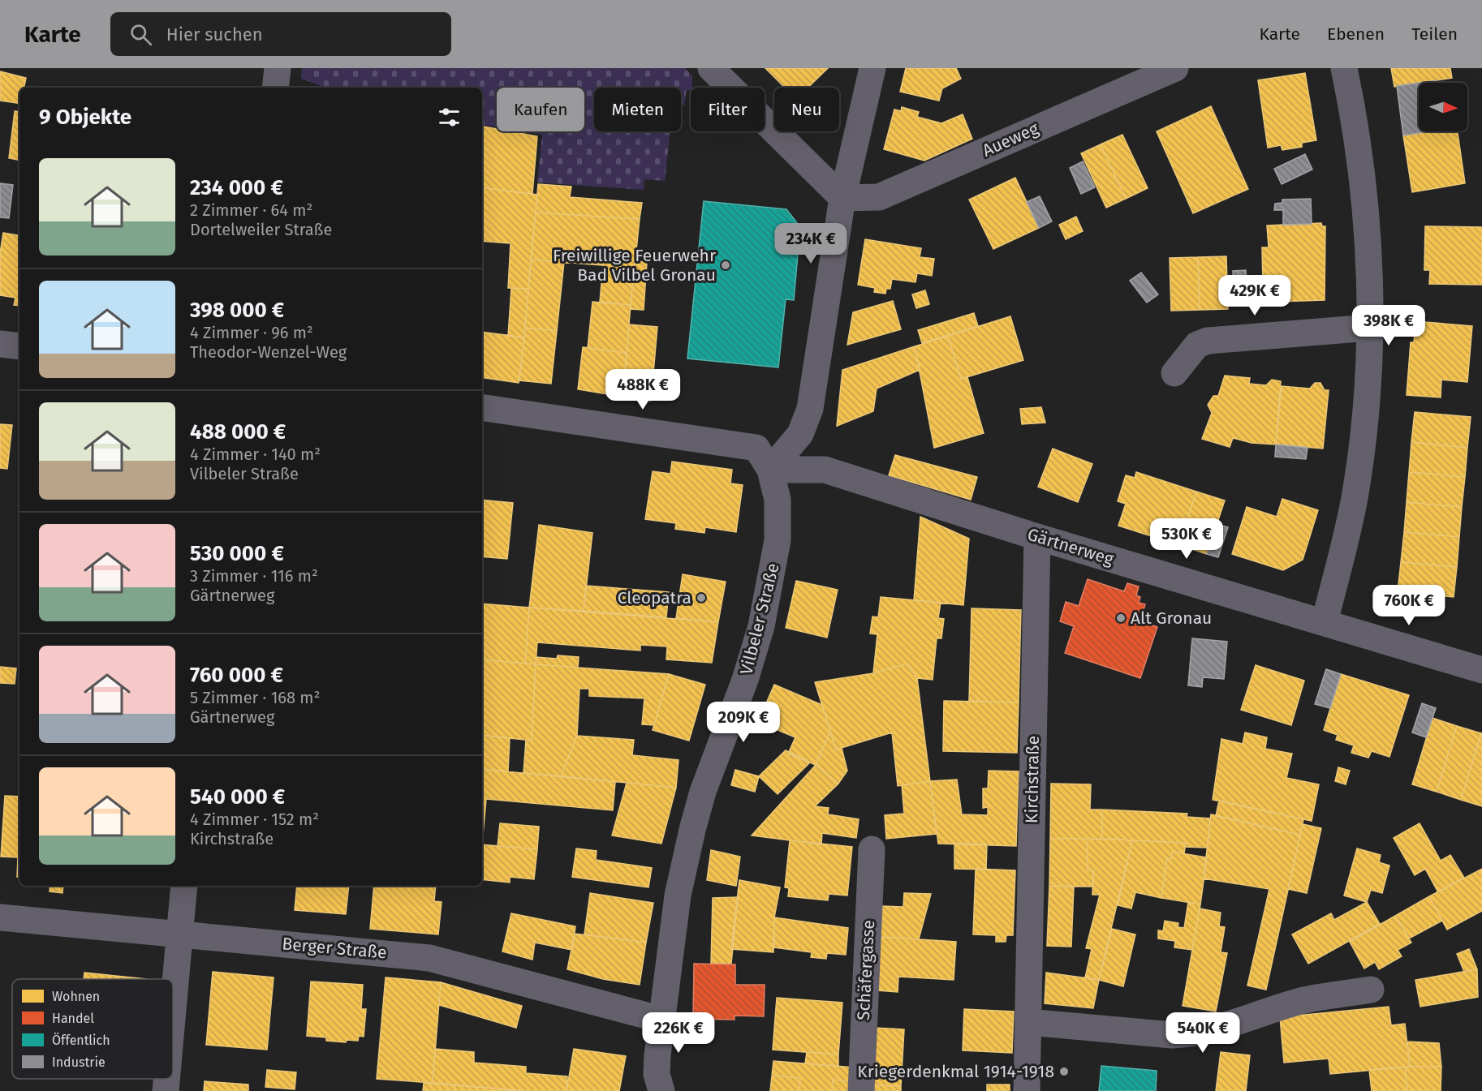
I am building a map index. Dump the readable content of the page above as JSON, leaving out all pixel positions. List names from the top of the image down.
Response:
{
  "streets": {
    "street": [
      "Aueweg",
      "Gärtnerweg",
      "Vilbeler Straße",
      "Kirchstraße",
      "Berger Straße",
      "Schäfergasse"
    ]
  },
  "crossings": [
    ["Gärtnerweg", "Vilbeler Straße"],
    ["Gärtnerweg", "Kirchstraße"],
    ["Vilbeler Straße", "Berger Straße"]
  ],
  "places": [
    "Freiwillige Feuerwehr Bad Vilbel Gronau",
    "Cleopatra",
    "Alt Gronau",
    "Kriegerdenkmal 1914-1918"
  ],
  "legend": [
    "Wohnen",
    "Handel",
    "Öffentlich",
    "Industrie"
  ],
  "north": "right",
  "page": {
    "header": "Karte",
    "search": "Hier suchen",
    "nav": ["Karte", "Ebenen", "Teilen"],
    "chip": [
      "Kaufen",
      "Mieten",
      "Filter",
      "Neu"
    ],
    "heading": "9 Objekte",
    "list": [
      {
        "name": "234 000 €",
        "note": "2 Zimmer · 64 m² · Dortelweiler Straße"
      },
      {
        "name": "398 000 €",
        "note": "4 Zimmer · 96 m² · Theodor-Wenzel-Weg"
      },
      {
        "name": "488 000 €",
        "note": "4 Zimmer · 140 m² · Vilbeler Straße"
      },
      {
        "name": "530 000 €",
        "note": "3 Zimmer · 116 m² · Gärtnerweg"
      },
      {
        "name": "760 000 €",
        "note": "5 Zimmer · 168 m² · Gärtnerweg"
      },
      {
        "name": "540 000 €",
        "note": "4 Zimmer · 152 m² · Kirchstraße"
      }
    ],
    "price": [
      "234K €",
      "429K €",
      "398K €",
      "488K €",
      "530K €",
      "760K €",
      "209K €",
      "226K €",
      "540K €"
    ]
  }
}
